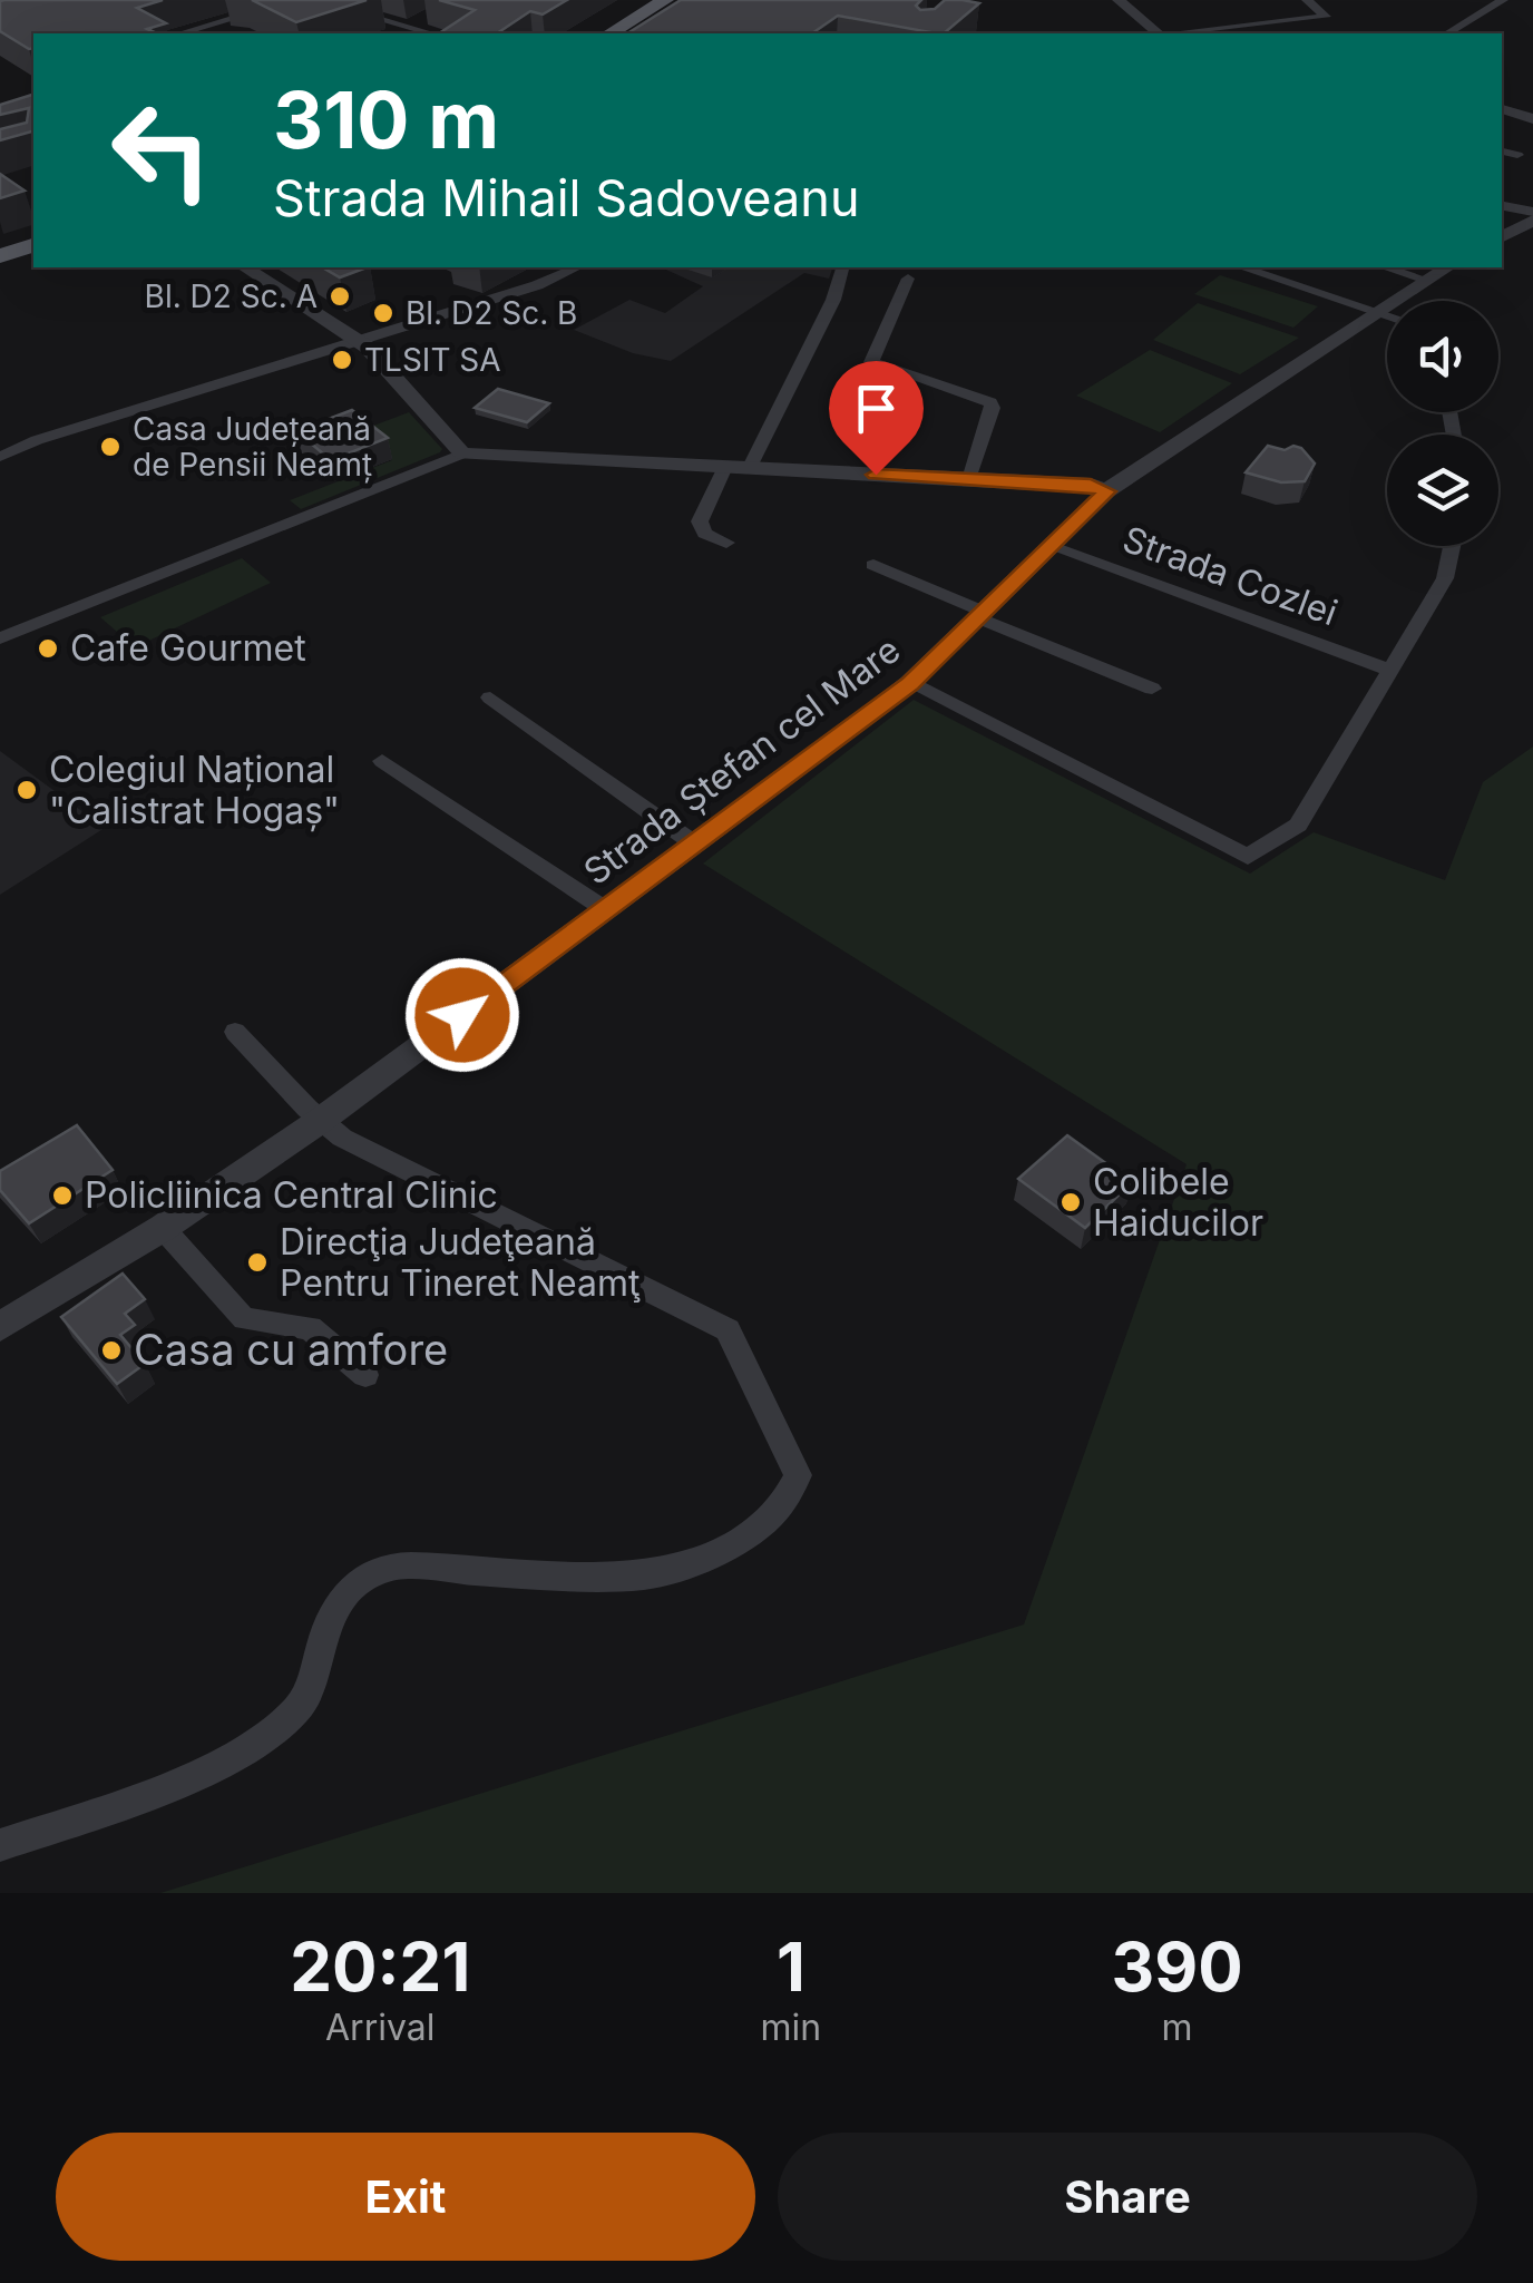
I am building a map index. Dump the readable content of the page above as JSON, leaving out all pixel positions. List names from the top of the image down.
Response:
{
  "streets": {
    "street": ["Strada Cozlei", "Strada Ștefan cel Mare"]
  },
  "crossings": [
    ["Strada Cozlei", "Strada Ștefan cel Mare"]
  ],
  "places": [
    "Bl. D2 Sc. A",
    "Bl. D2 Sc. B",
    "TLSIT SA",
    "Casa Județeană de Pensii Neamț",
    "Cafe Gourmet",
    "Colegiul Național \"Calistrat Hogaș\"",
    "Policliinica Central Clinic",
    "Colibele Haiducilor",
    "Direcţia Judeţeană Pentru Tineret Neamţ",
    "Casa cu amfore"
  ],
  "page": {
    "turn": ["310 m", "Strada Mihail Sadoveanu"],
    "eta": [
      "20:21",
      "Arrival",
      "1",
      "min",
      "390",
      "m"
    ],
    "buttons": ["Exit", "Share"]
  }
}
